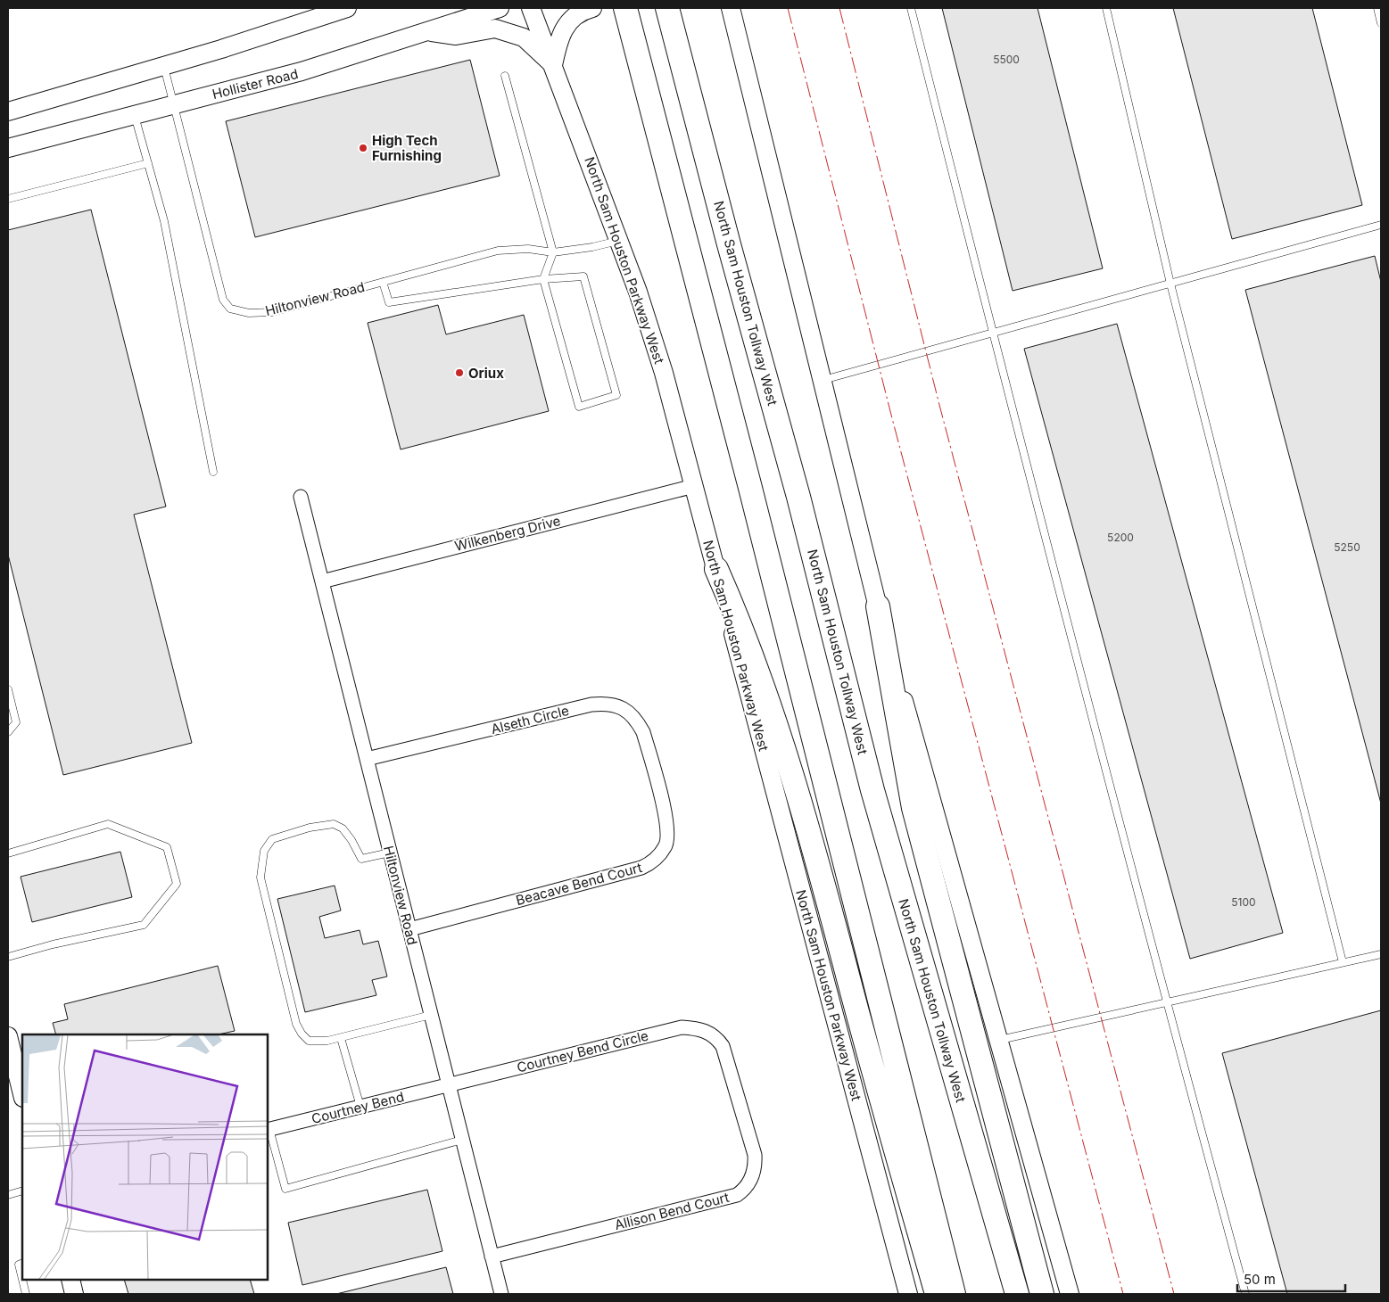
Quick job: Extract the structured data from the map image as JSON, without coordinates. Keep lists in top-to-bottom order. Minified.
{"streets":{"highway":["North Sam Houston Tollway West"],"main road":["Hollister Road","North Sam Houston Parkway West"],"street":["Hiltonview Road","Wilkenberg Drive","Alseth Circle","Beacave Bend Court","Courtney Bend Circle","Courtney Bend","Allison Bend Court"]},"crossings":[["Hollister Road","Hiltonview Road"],["North Sam Houston Parkway West","Hiltonview Road"],["North Sam Houston Parkway West","Wilkenberg Drive"],["Hiltonview Road","Wilkenberg Drive"],["Hiltonview Road","Alseth Circle"],["Hiltonview Road","Beacave Bend Court"],["Hiltonview Road","Courtney Bend Circle"],["Hiltonview Road","Courtney Bend"],["Hiltonview Road","Allison Bend Court"],["Alseth Circle","Beacave Bend Court"],["Courtney Bend Circle","Courtney Bend"],["Courtney Bend Circle","Allison Bend Court"]],"places":["High Tech Furnishing","Oriux"],"house_numbers":["5500","5200","5250","5100"],"scale_bar":"50 m"}
